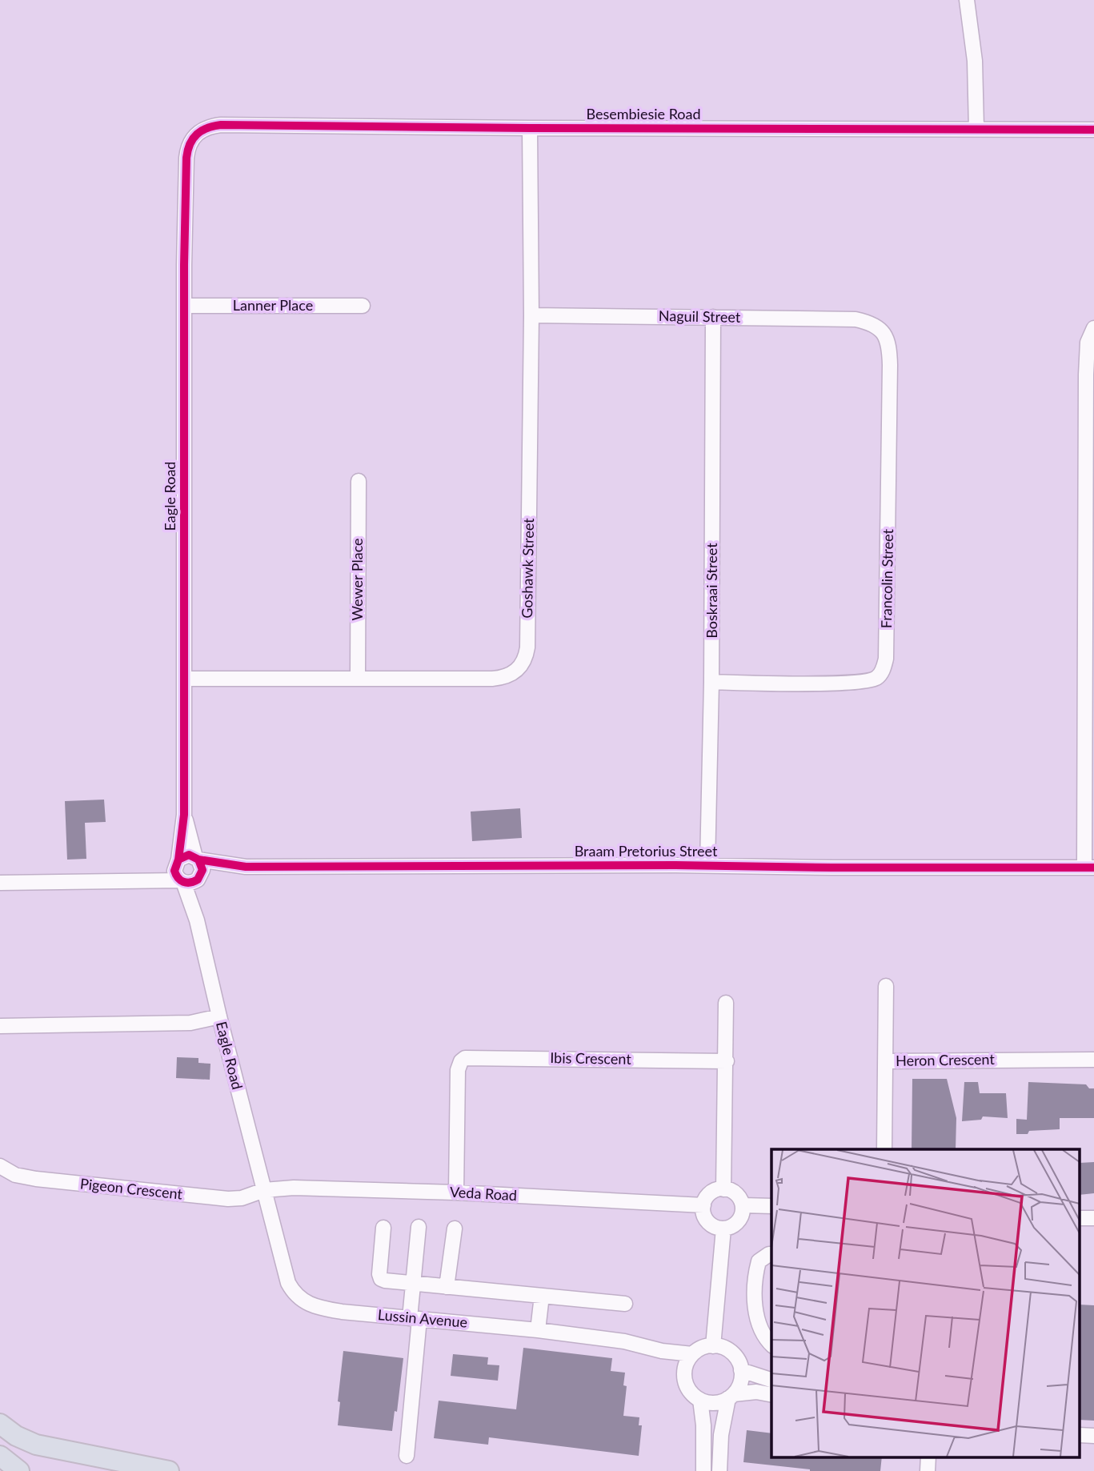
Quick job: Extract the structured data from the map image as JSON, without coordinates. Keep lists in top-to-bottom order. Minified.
{"streets":{"street":["Besembiesie Road","Lanner Place","Naguil Street","Eagle Road","Goshawk Street","Francolin Street","Wewer Place","Boskraai Street","Braam Pretorius Street","Ibis Crescent","Heron Crescent","Pigeon Crescent","Veda Road","Lussin Avenue"]},"crossings":[["Besembiesie Road","Eagle Road"],["Besembiesie Road","Goshawk Street"],["Lanner Place","Eagle Road"],["Naguil Street","Goshawk Street"],["Naguil Street","Francolin Street"],["Naguil Street","Boskraai Street"],["Eagle Road","Goshawk Street"],["Eagle Road","Braam Pretorius Street"],["Eagle Road","Pigeon Crescent"],["Eagle Road","Veda Road"],["Eagle Road","Lussin Avenue"],["Goshawk Street","Wewer Place"],["Francolin Street","Boskraai Street"],["Boskraai Street","Braam Pretorius Street"],["Ibis Crescent","Veda Road"],["Pigeon Crescent","Veda Road"],["Pigeon Crescent","Lussin Avenue"],["Veda Road","Lussin Avenue"]]}
